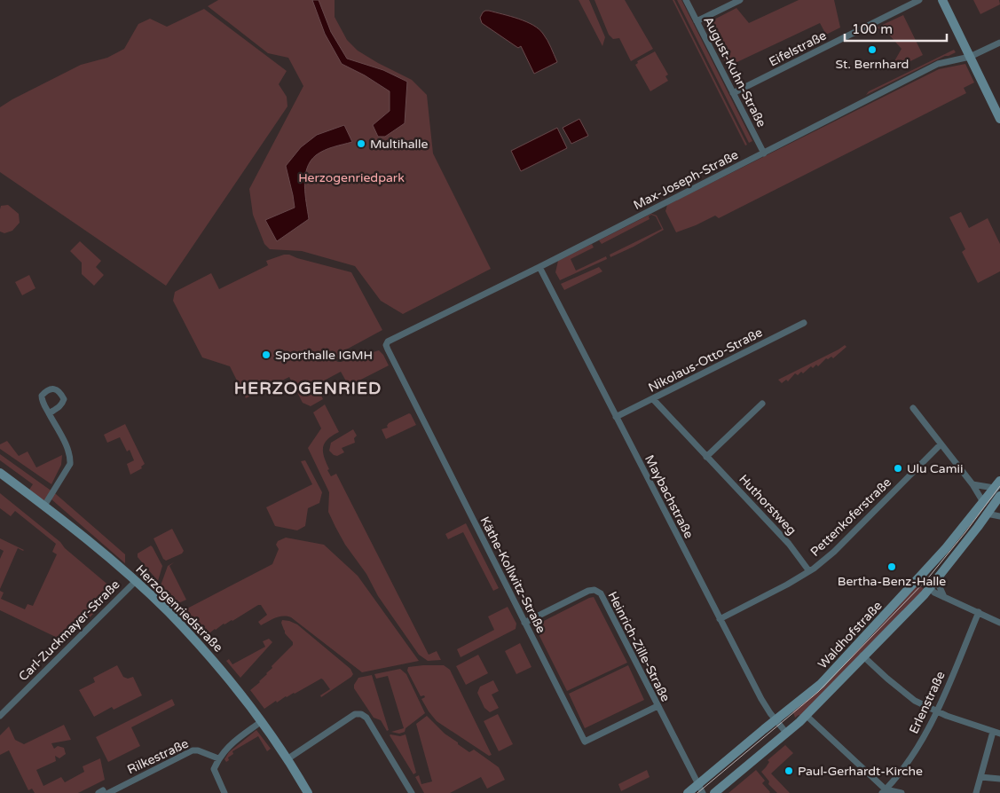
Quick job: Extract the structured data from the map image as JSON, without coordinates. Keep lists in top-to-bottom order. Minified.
{"streets":{"street":["Eifelstraße","August-Kuhn-Straße","Max-Joseph-Straße","Nikolaus-Otto-Straße","Maybachstraße","Huthorstweg","Pettenkoferstraße","Käthe-Kollwitz-Straße","Herzogenriedstraße","Carl-Zuckmayer-Straße","Waldhofstraße","Heinrich-Zille-Straße","Erlenstraße","Rilkestraße"]},"crossings":[["Eifelstraße","August-Kuhn-Straße"],["August-Kuhn-Straße","Max-Joseph-Straße"],["Max-Joseph-Straße","Maybachstraße"],["Max-Joseph-Straße","Käthe-Kollwitz-Straße"],["Nikolaus-Otto-Straße","Maybachstraße"],["Nikolaus-Otto-Straße","Huthorstweg"],["Maybachstraße","Pettenkoferstraße"],["Maybachstraße","Waldhofstraße"],["Huthorstweg","Pettenkoferstraße"],["Käthe-Kollwitz-Straße","Heinrich-Zille-Straße"],["Herzogenriedstraße","Carl-Zuckmayer-Straße"],["Waldhofstraße","Heinrich-Zille-Straße"]],"districts":["HERZOGENRIED"],"parks":["Herzogenriedpark"],"places":["St. Bernhard","Multihalle","Sporthalle IGMH","Ulu Camii","Bertha-Benz-Halle","Paul-Gerhardt-Kirche"],"scale_bar":"100 m"}
